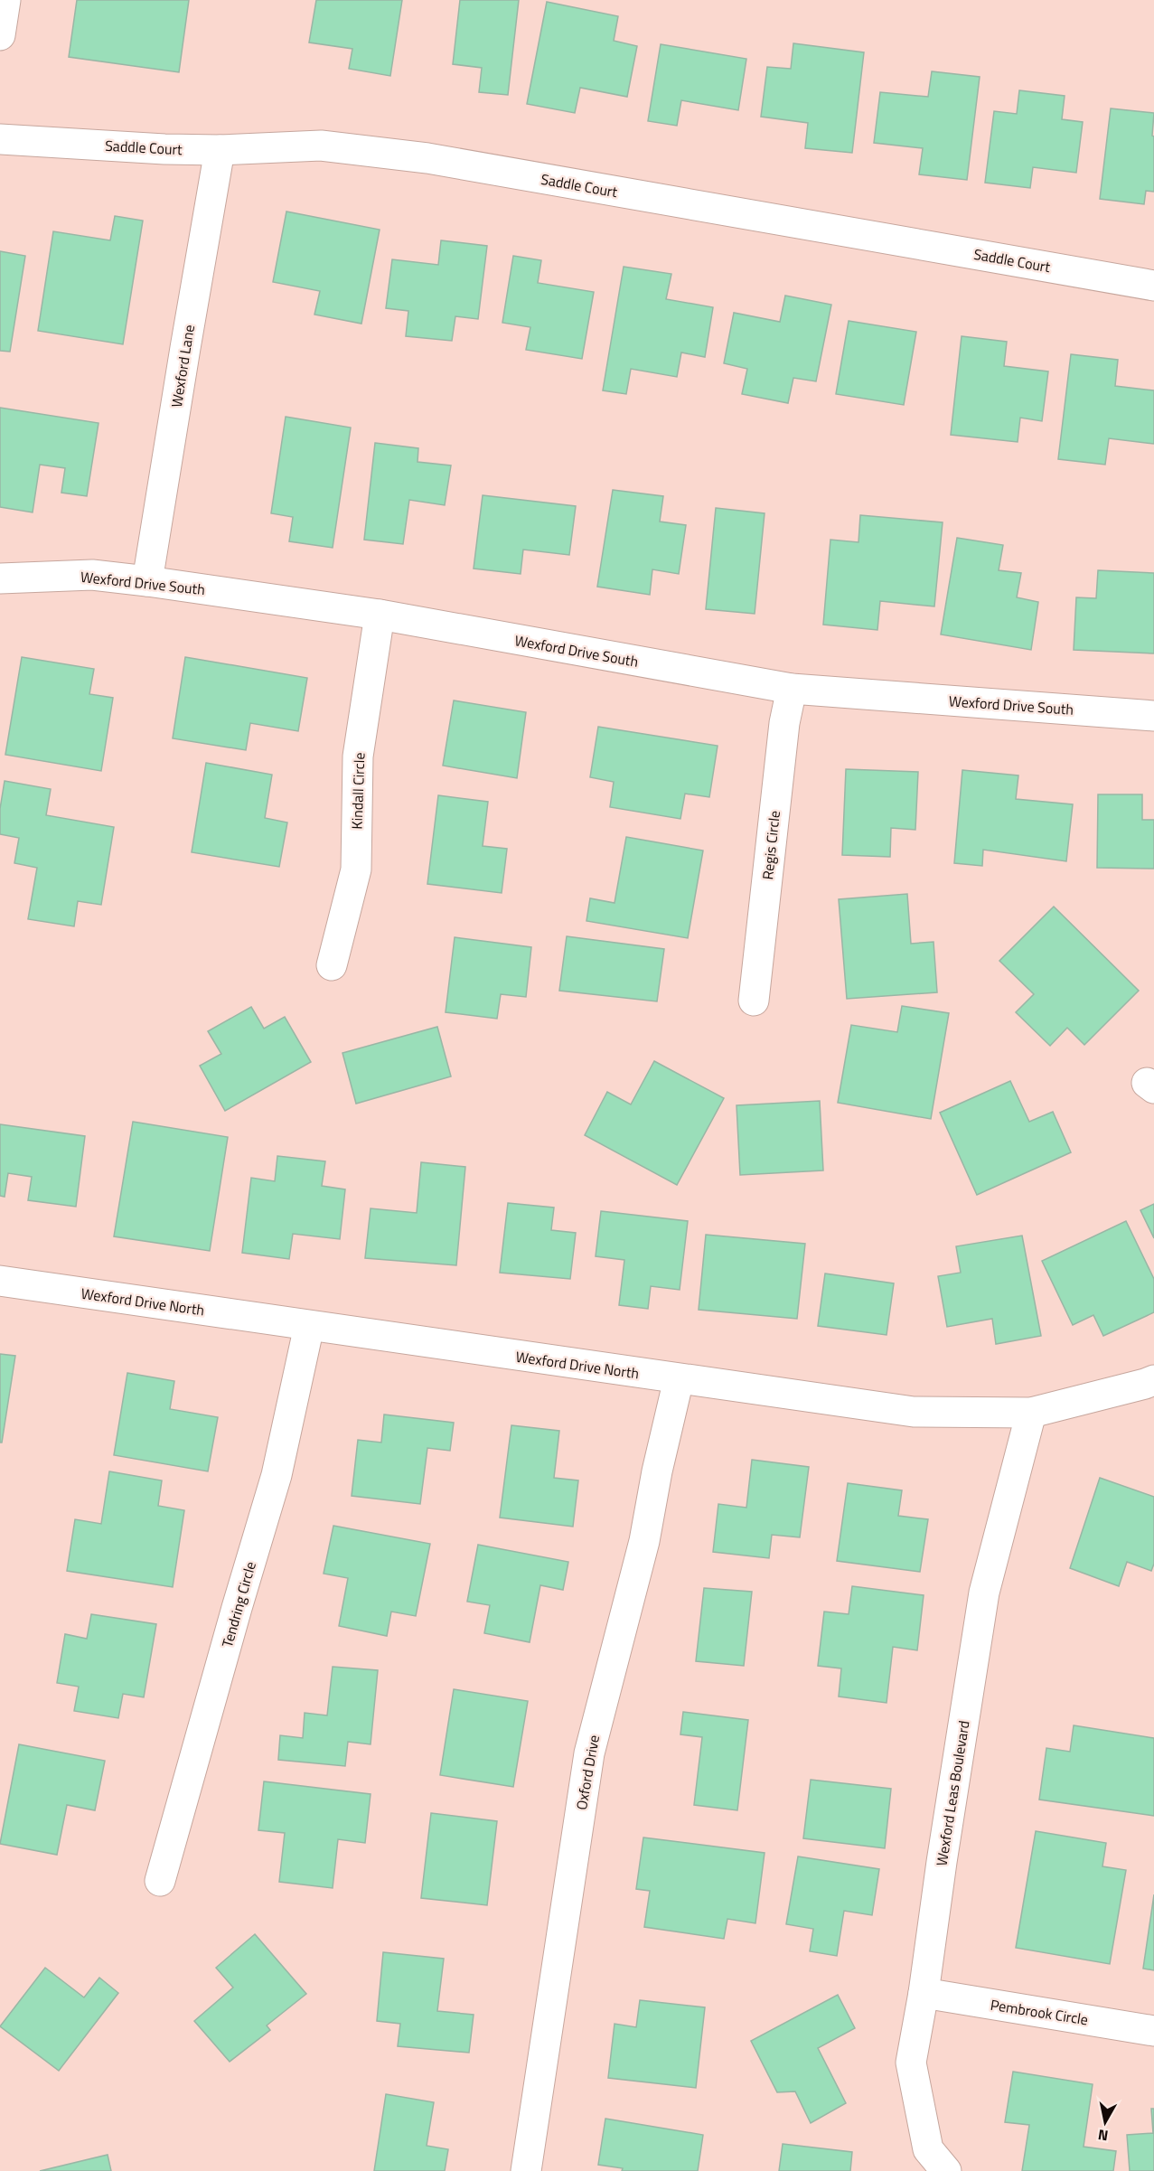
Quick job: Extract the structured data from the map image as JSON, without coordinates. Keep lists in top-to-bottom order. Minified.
{"streets":{"street":["Saddle Court","Wexford Lane","Wexford Drive South","Kindall Circle","Regis Circle","Wexford Drive North","Tendring Circle","Oxford Drive","Wexford Leas Boulevard","Pembrook Circle"]},"crossings":[["Saddle Court","Wexford Lane"],["Wexford Lane","Wexford Drive South"],["Wexford Drive South","Kindall Circle"],["Wexford Drive South","Regis Circle"],["Wexford Drive North","Tendring Circle"],["Wexford Drive North","Oxford Drive"],["Wexford Drive North","Wexford Leas Boulevard"],["Wexford Leas Boulevard","Pembrook Circle"]],"north":"bottom"}
